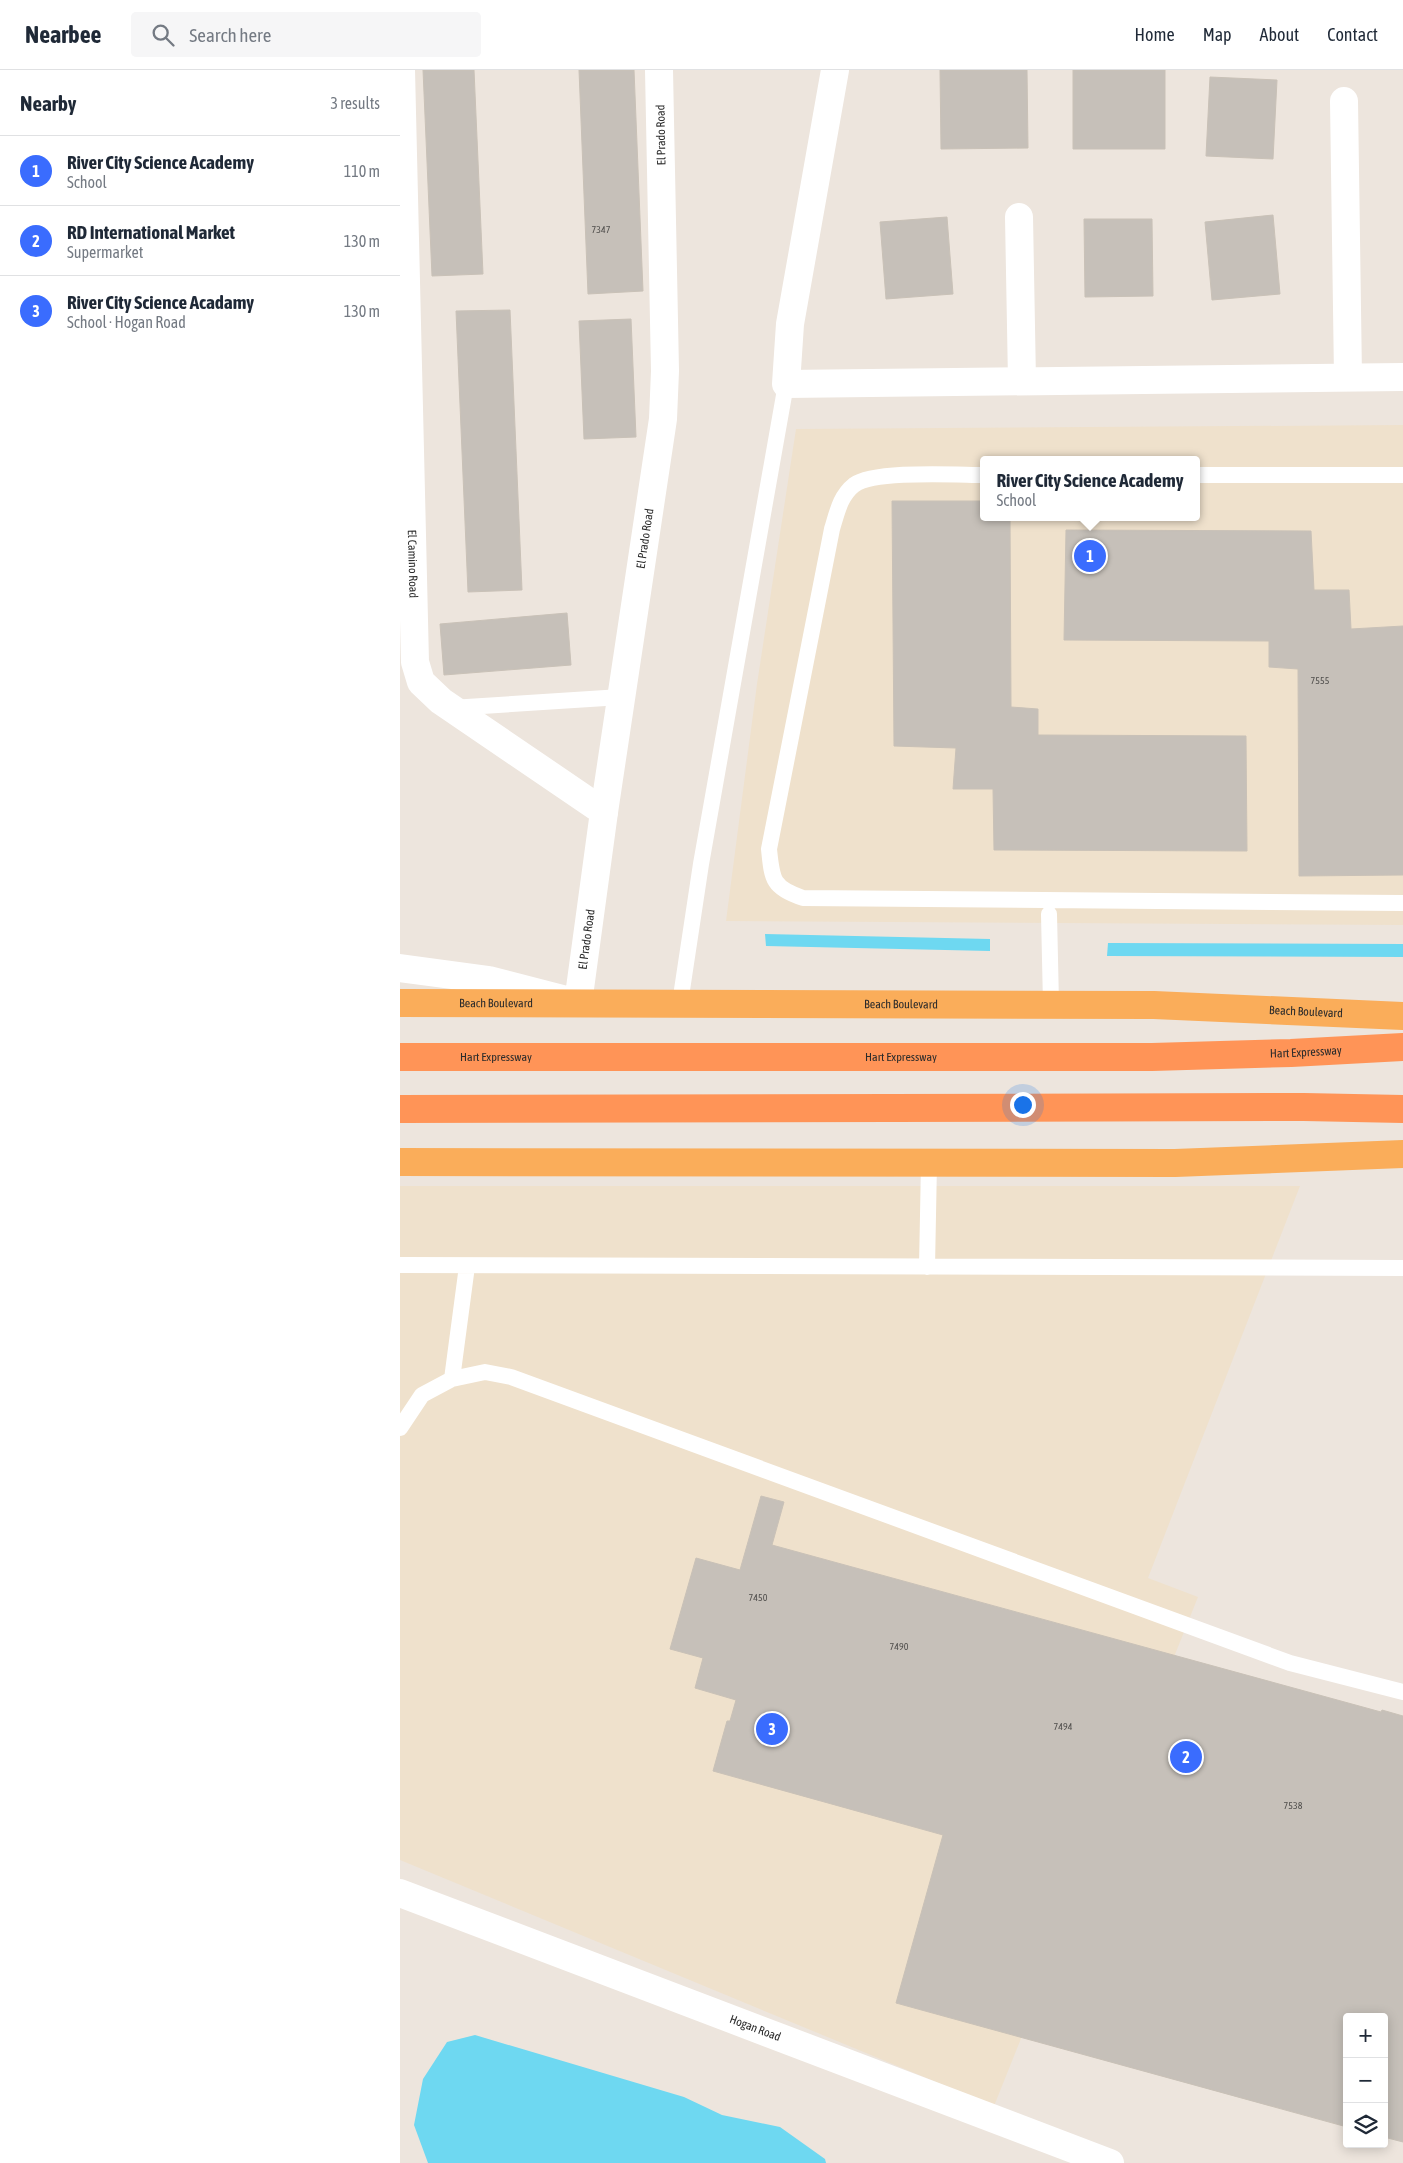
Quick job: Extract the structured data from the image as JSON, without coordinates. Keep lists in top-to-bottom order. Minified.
{"streets":{"highway":["Beach Boulevard","Hart Expressway"],"street":["El Prado Road","El Camino Road","Hogan Road"]},"crossings":[["El Prado Road","El Camino Road"],["El Prado Road","Beach Boulevard"]],"house_numbers":["7347","7555","7450","7490","7494","7538"],"page":{"header":"Nearbee","search":"Search here","nav":["Home","Map","About","Contact"],"heading":["Nearby","3 results"],"list":[{"mark":"1","name":"River City Science Academy","note":"School","value":"110 m"},{"mark":"2","name":"RD International Market","note":"Supermarket","value":"130 m"},{"mark":"3","name":"River City Science Acadamy","note":"School · Hogan Road","value":"130 m"}],"popup":["River City Science Academy","School"],"pins":["1","3","2"],"map_buttons":["+","−"]}}
